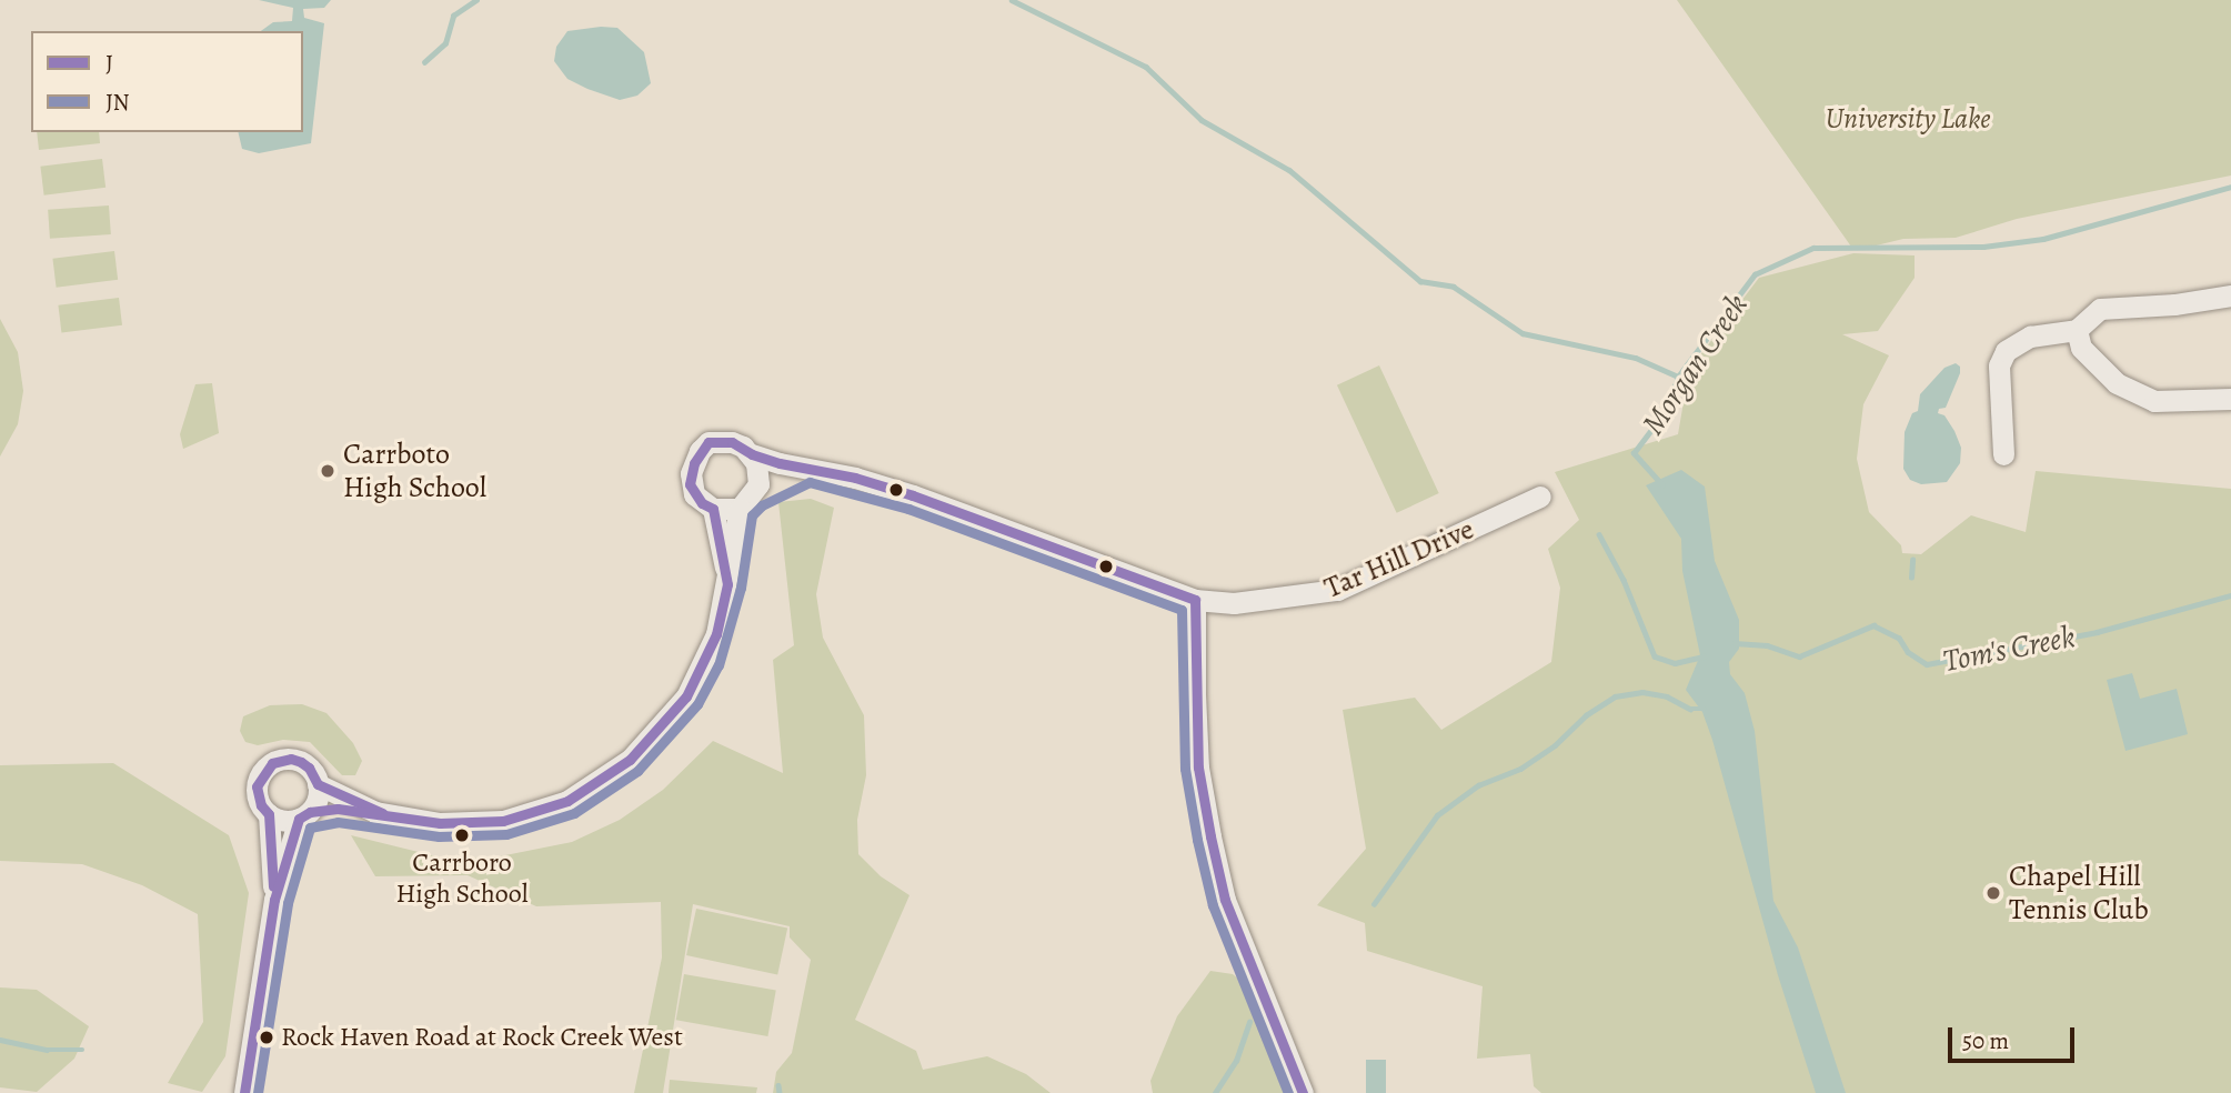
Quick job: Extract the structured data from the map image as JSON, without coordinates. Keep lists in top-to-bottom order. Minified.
{"streets":{"street":["Tar Hill Drive"]},"water":["Morgan Creek","Tom's Creek"],"parks":["University Lake"],"places":["Carrboto High School","Carrboro High School","Chapel Hill Tennis Club","Rock Haven Road at Rock Creek West"],"lines":["transit line J","transit line JN"],"legend":["J","JN"],"scale_bar":"50 m"}
